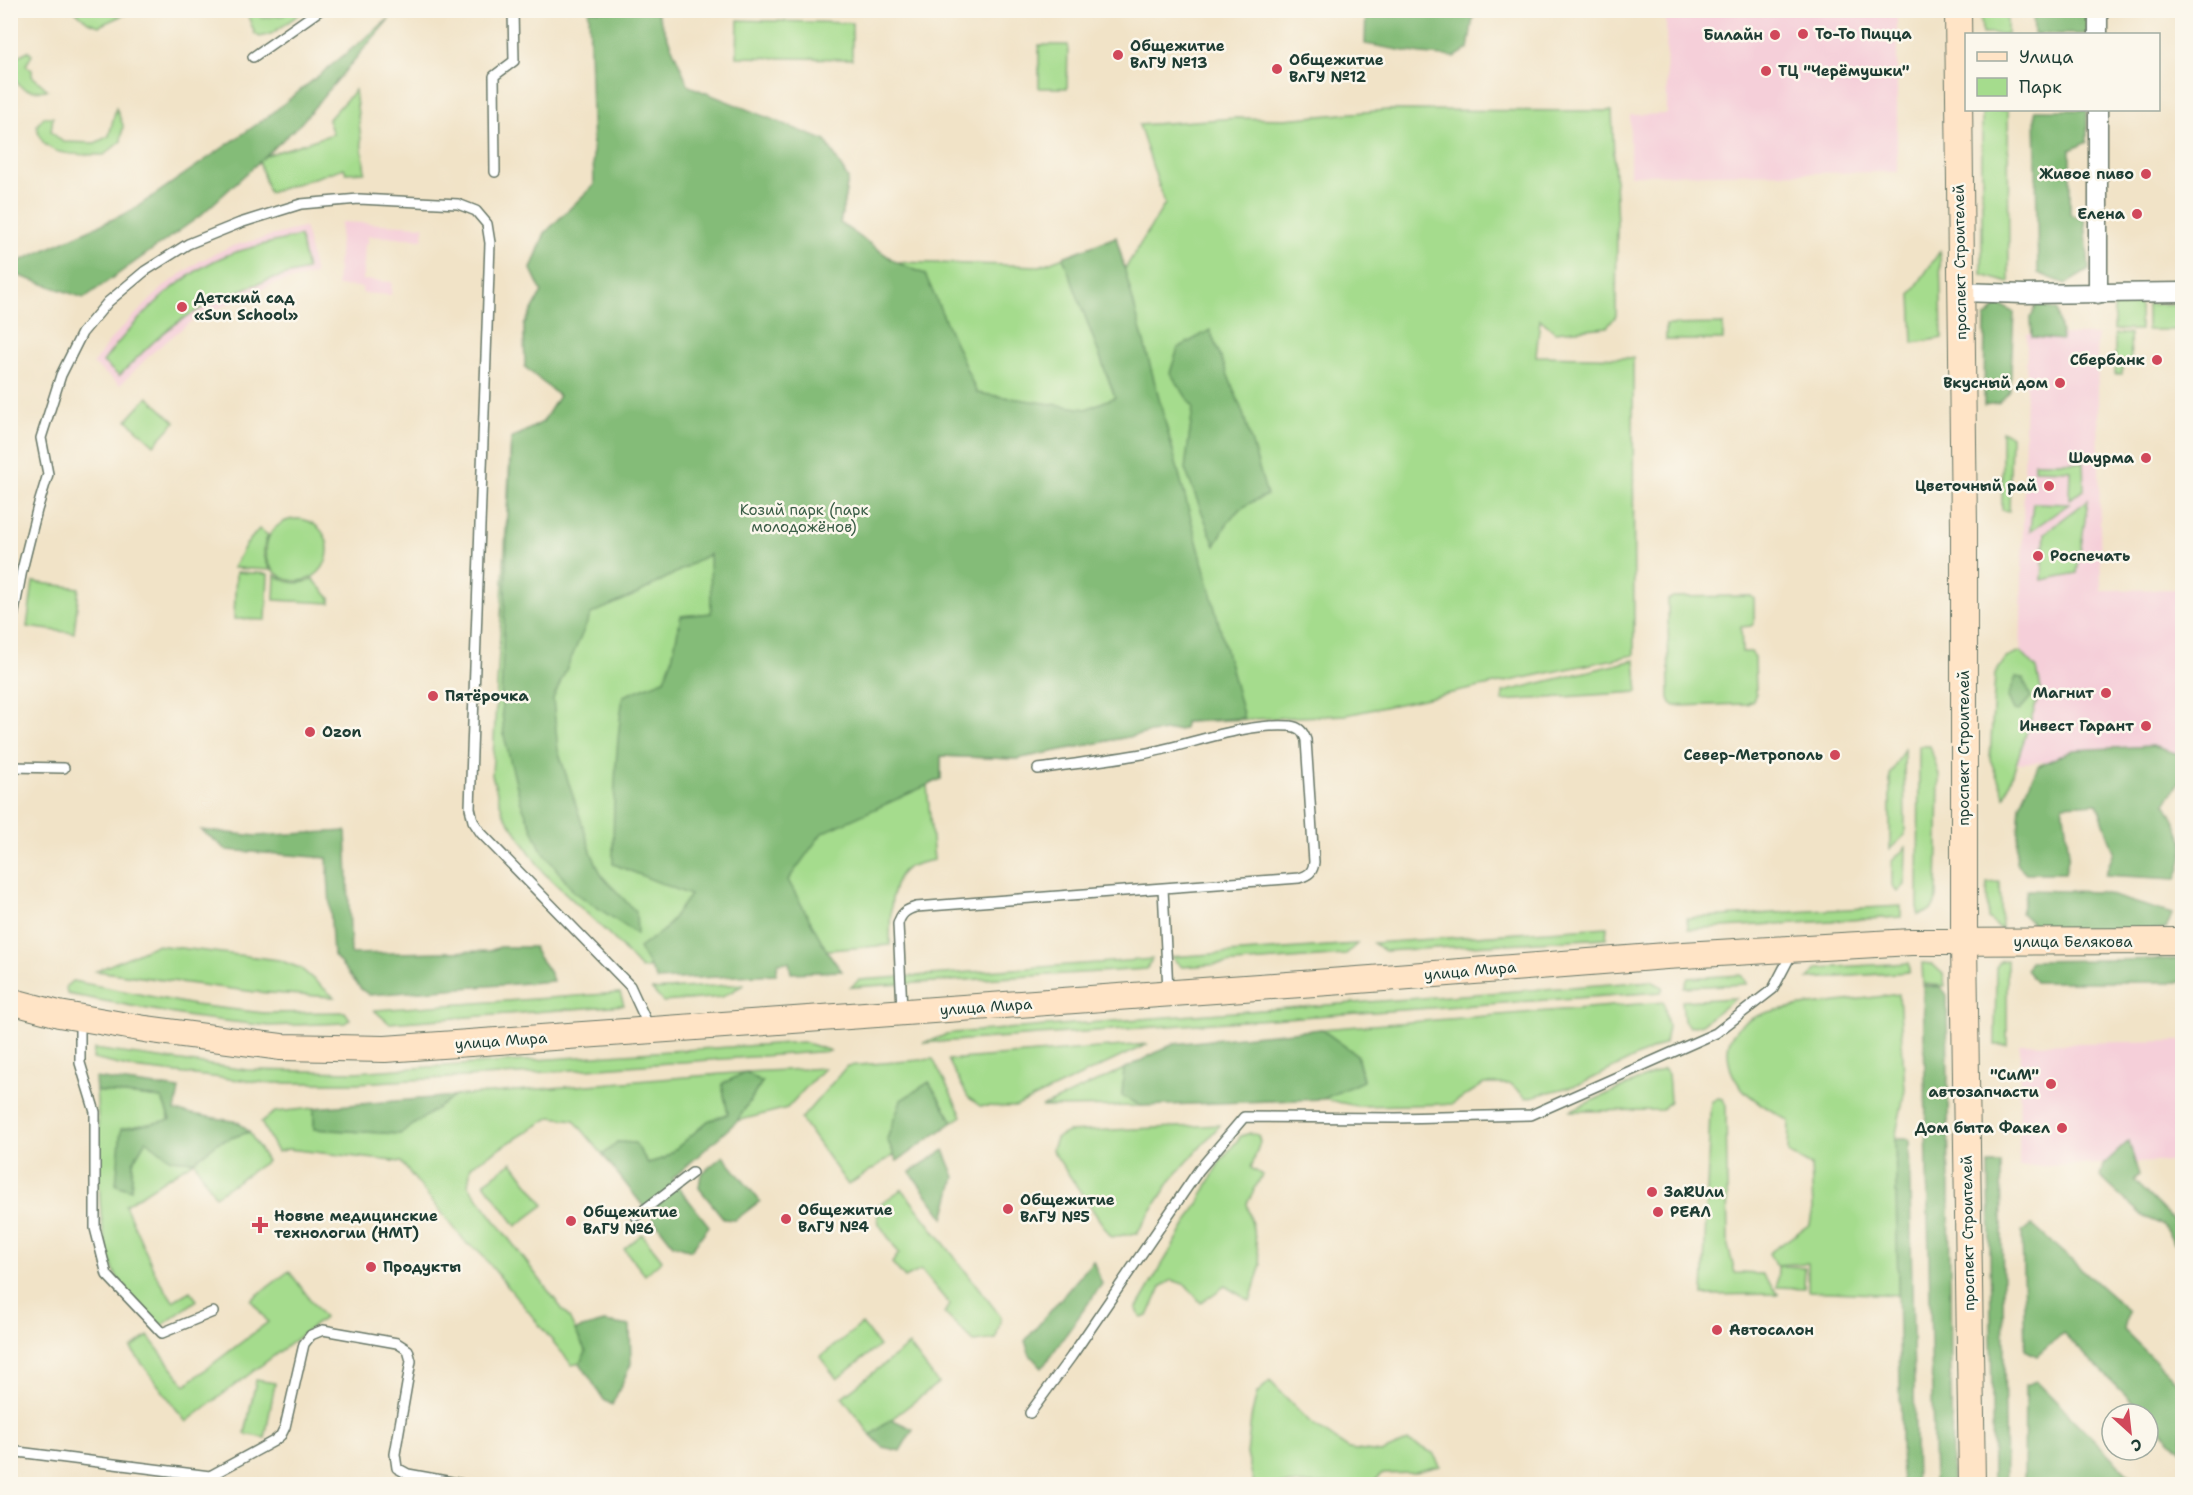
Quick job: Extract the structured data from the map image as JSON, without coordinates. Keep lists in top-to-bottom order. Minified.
{"streets":{"main road":["проспект Строителей","улица Белякова","улица Мира"]},"crossings":[["проспект Строителей","улица Белякова"],["проспект Строителей","улица Мира"],["улица Белякова","улица Мира"]],"parks":["Козий парк (парк молодожёнов)"],"places":{"other":["То-То Пицца","Билайн","Общежитие ВлГУ №13","Общежитие ВлГУ №12","ТЦ \"Черёмушки\"","Живое пиво","Елена","Детский сад «Sun School»","Сбербанк","Вкусный дом","Шаурма","Цветочный рай","Роспечать","Магнит","Пятёрочка","Инвест Гарант","Ozon","Север-Метрополь","\"СиМ\" автозапчасти","Дом быта Факел","ЗаRUли","Общежитие ВлГУ №5","РЕАЛ","Общежитие ВлГУ №4","Общежитие ВлГУ №6","Продукты","Автосалон"],"health":["Новые медицинские технологии (НМТ)"]},"legend":["Улица","Парк"],"north":"bottom right"}
